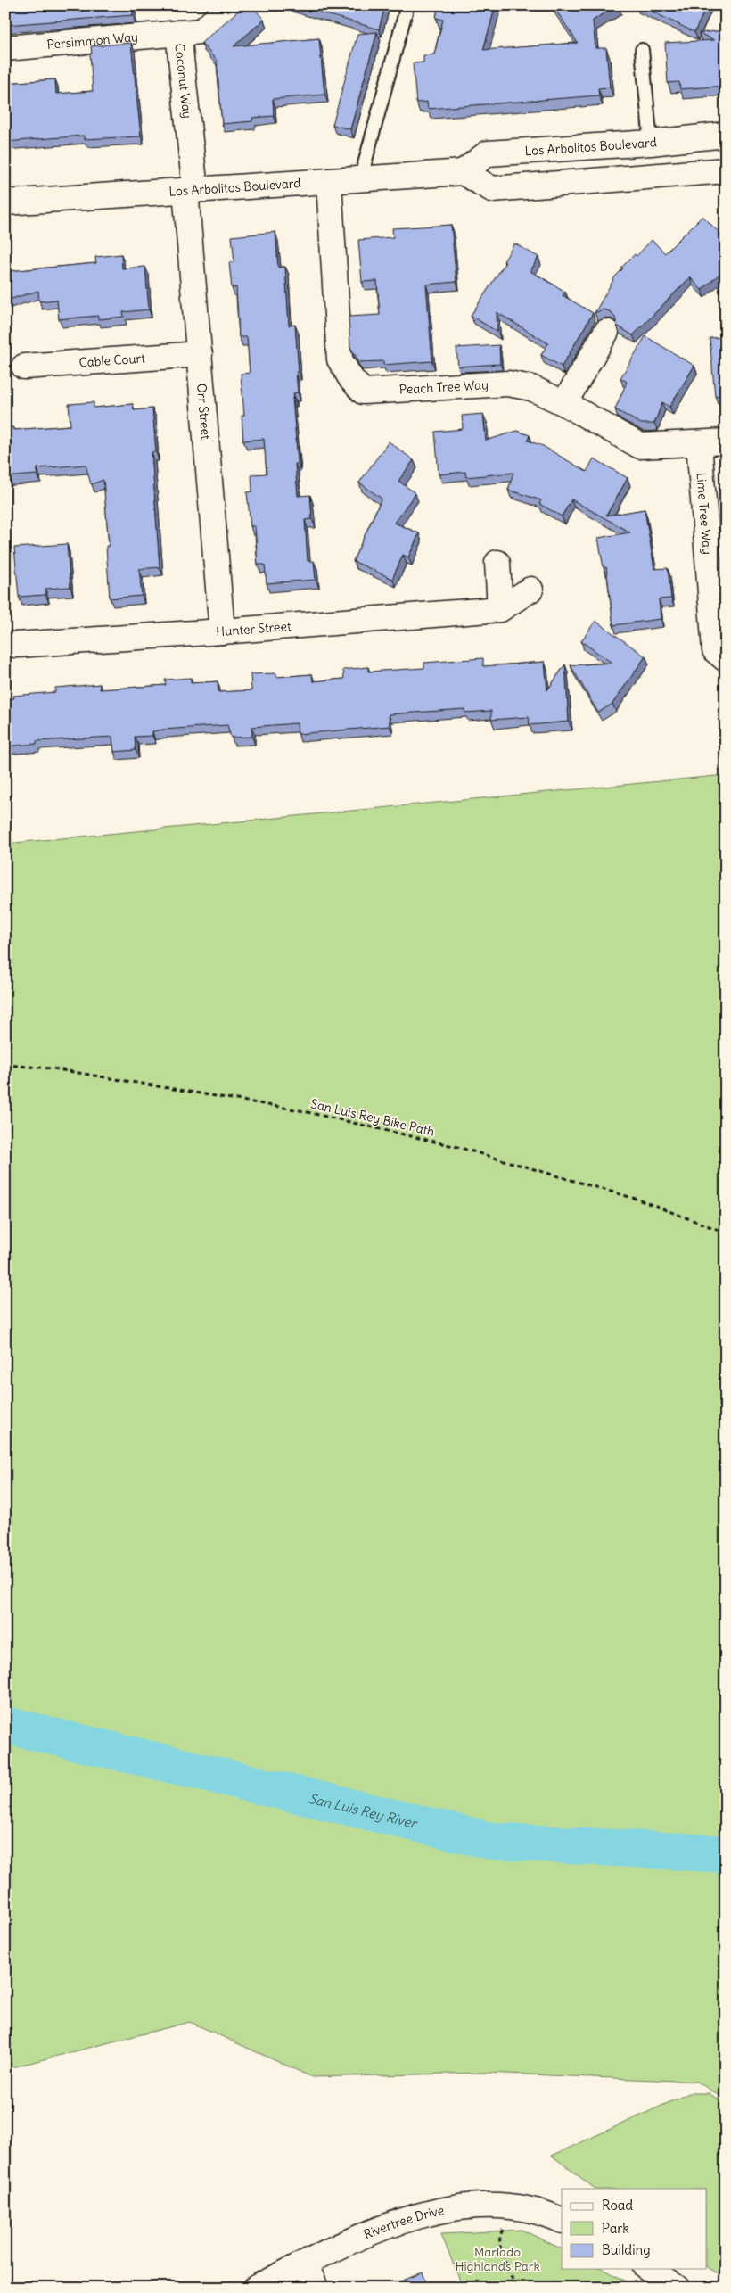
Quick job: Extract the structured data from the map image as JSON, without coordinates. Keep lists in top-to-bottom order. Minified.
{"streets":{"street":["Persimmon Way","Coconut Way","Los Arbolitos Boulevard","Cable Court","Peach Tree Way","Orr Street","Lime Tree Way","Hunter Street","Rivertree Drive"],"path":["San Luis Rey Bike Path"]},"crossings":[["Persimmon Way","Coconut Way"],["Coconut Way","Los Arbolitos Boulevard"],["Coconut Way","Orr Street"],["Los Arbolitos Boulevard","Peach Tree Way"],["Los Arbolitos Boulevard","Orr Street"],["Cable Court","Orr Street"],["Peach Tree Way","Lime Tree Way"],["Orr Street","Hunter Street"]],"water":["San Luis Rey River"],"parks":["Marlado Highlands Park"],"legend":["Road","Park","Building"]}
